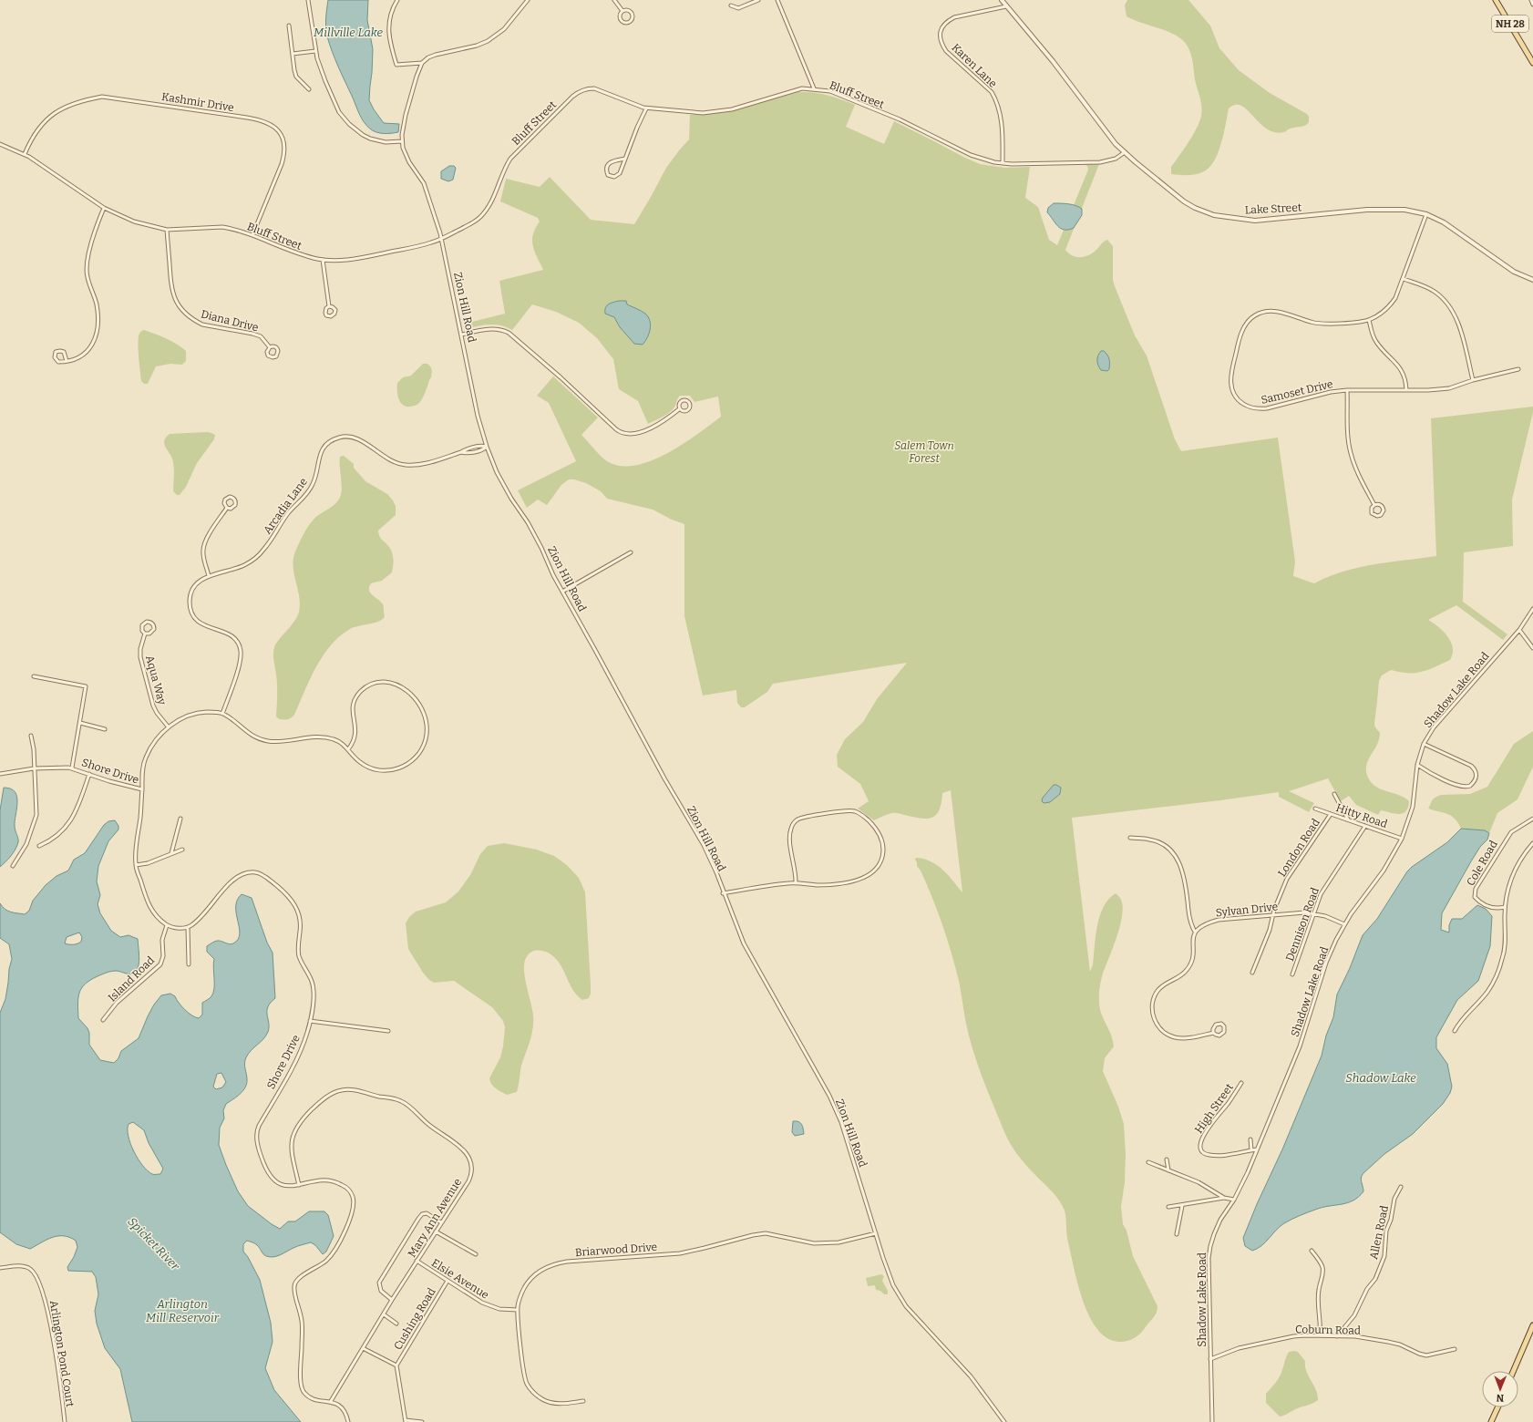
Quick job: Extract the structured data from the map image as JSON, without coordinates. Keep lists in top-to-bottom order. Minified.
{"streets":{"main road":["NH 28"],"street":["Karen Lane","Bluff Street","Kashmir Drive","Lake Street","Zion Hill Road","Diana Drive","Samoset Drive","Arcadia Lane","Aqua Way","Shadow Lake Road","Shore Drive","Hitty Road","London Road","Cole Road","Sylvan Drive","Dennison Road","Island Road","High Street","Mary Ann Avenue","Allen Road","Briarwood Drive","Elsie Avenue","Cushing Road","Coburn Road","Arlington Pond Court"]},"crossings":[["Karen Lane","Bluff Street"],["Karen Lane","Lake Street"],["Bluff Street","Kashmir Drive"],["Bluff Street","Lake Street"],["Bluff Street","Zion Hill Road"],["Bluff Street","Diana Drive"],["Lake Street","Samoset Drive"],["Zion Hill Road","Arcadia Lane"],["Zion Hill Road","Briarwood Drive"],["Shadow Lake Road","Hitty Road"],["Shadow Lake Road","Sylvan Drive"],["Shadow Lake Road","High Street"],["Shadow Lake Road","Coburn Road"],["Shore Drive","Island Road"],["Shore Drive","Mary Ann Avenue"],["Hitty Road","London Road"],["Hitty Road","Dennison Road"],["London Road","Sylvan Drive"],["Sylvan Drive","Dennison Road"],["Mary Ann Avenue","Elsie Avenue"],["Allen Road","Coburn Road"],["Briarwood Drive","Elsie Avenue"],["Elsie Avenue","Cushing Road"]],"water":["Millville Lake","Shadow Lake","Spicket River","Arlington Mill Reservoir"],"parks":["Salem Town Forest"],"north":"bottom"}
